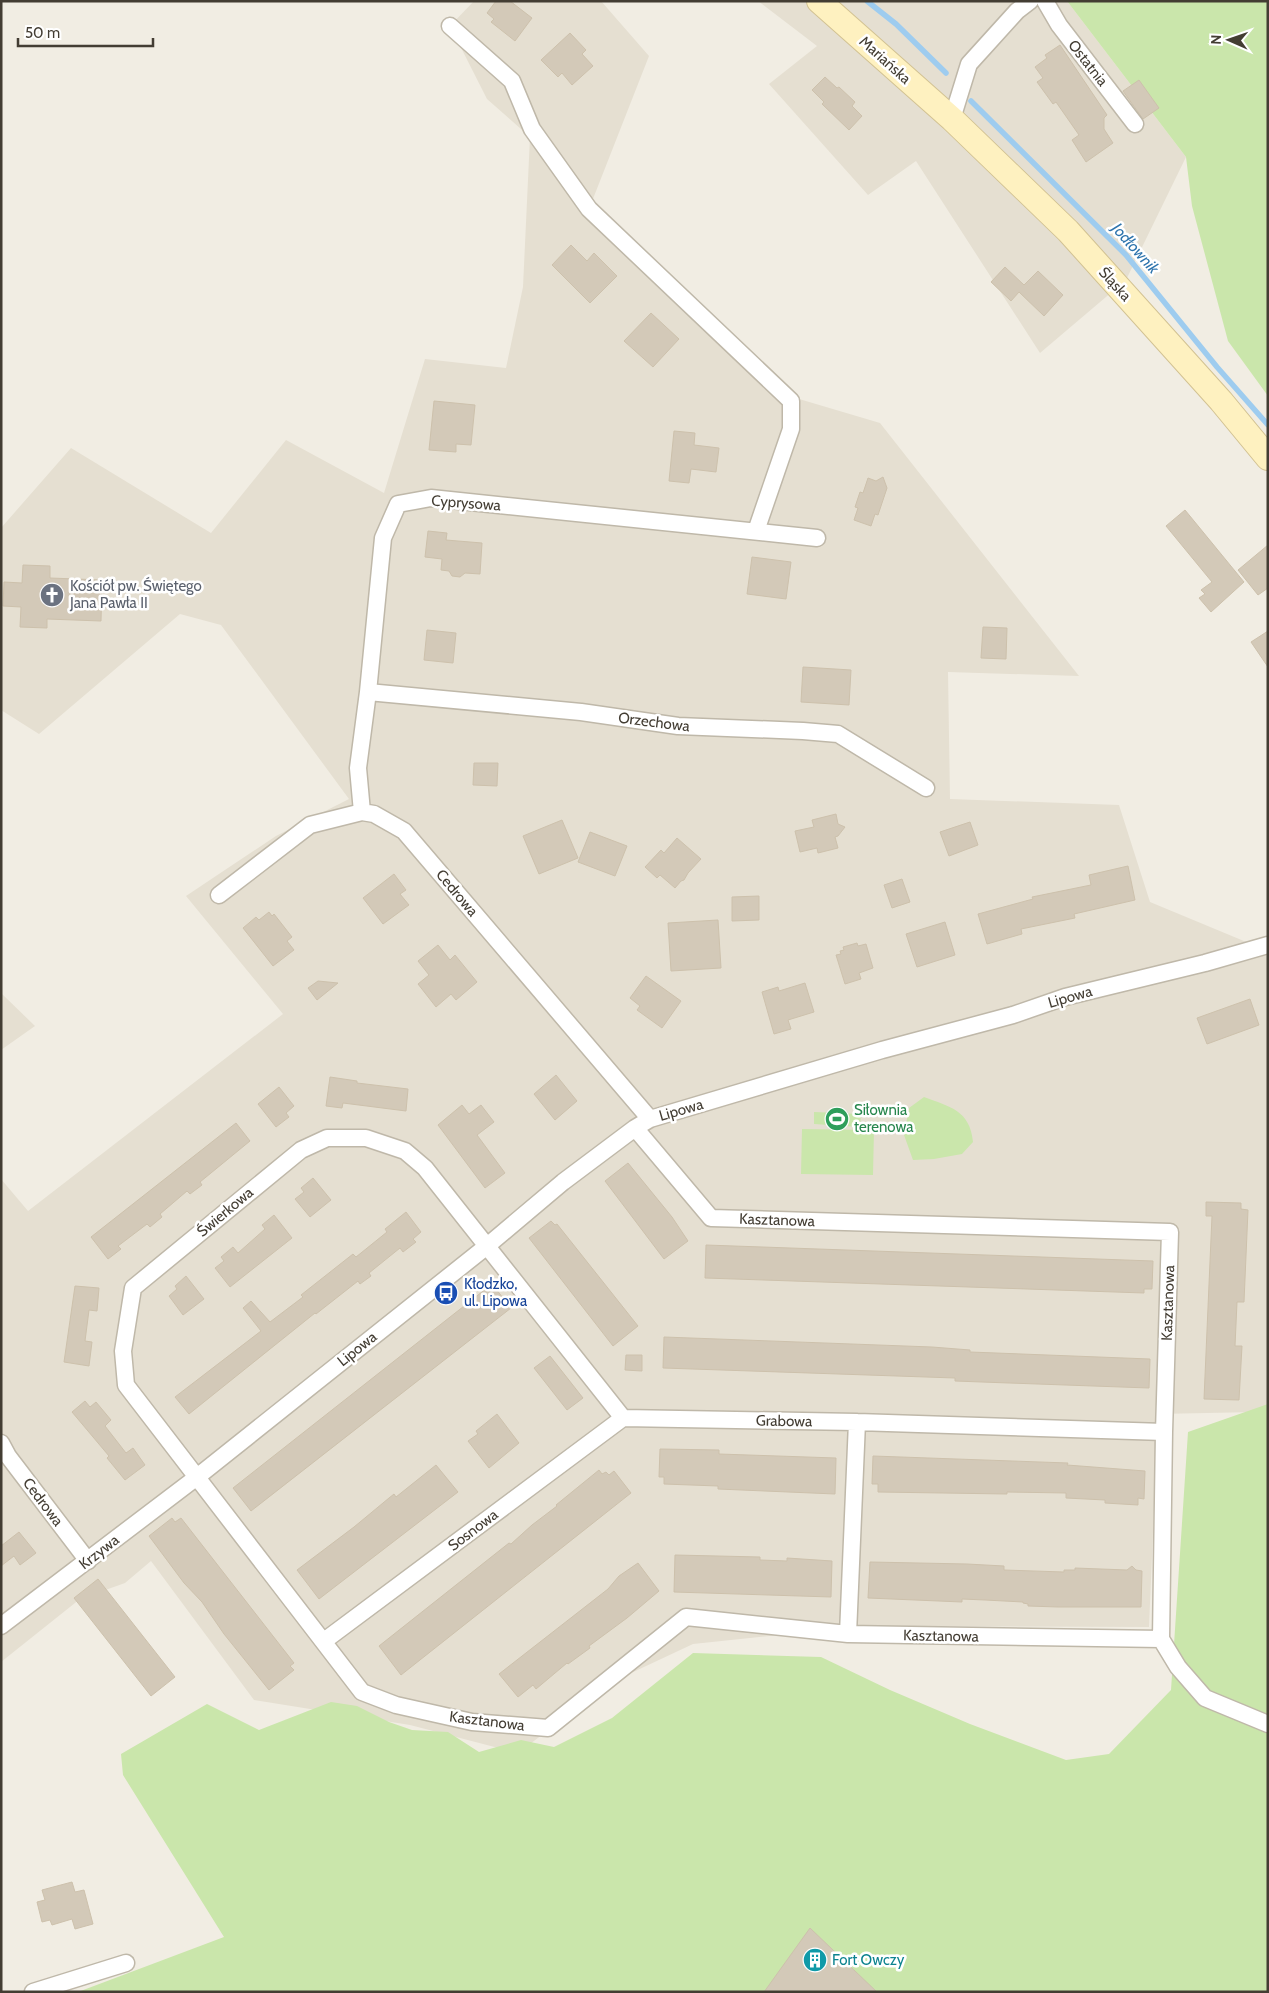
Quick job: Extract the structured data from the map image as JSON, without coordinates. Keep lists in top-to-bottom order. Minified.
{"streets":{"street":["Mariańska","Ostatnia","Śląska","Cyprysowa","Orzechowa","Cedrowa","Lipowa","Świerkowa","Kasztanowa","Grabowa","Sosnowa","Krzywa"]},"crossings":[["Mariańska","Śląska"],["Cyprysowa","Orzechowa"],["Cyprysowa","Cedrowa"],["Cedrowa","Lipowa"],["Cedrowa","Krzywa"],["Lipowa","Świerkowa"],["Lipowa","Kasztanowa"],["Lipowa","Krzywa"],["Świerkowa","Kasztanowa"],["Świerkowa","Krzywa"],["Kasztanowa","Grabowa"],["Kasztanowa","Sosnowa"],["Kasztanowa","Krzywa"],["Grabowa","Sosnowa"]],"water":["Jodłownik"],"places":{"church":["Kościół pw. Świętego Jana Pawła II"],"sports":["Siłownia terenowa"],"bus stop":["Kłodzko, ul. Lipowa"],"building":["Fort Owczy"]},"scale_bar":"50 m","north":"left"}
